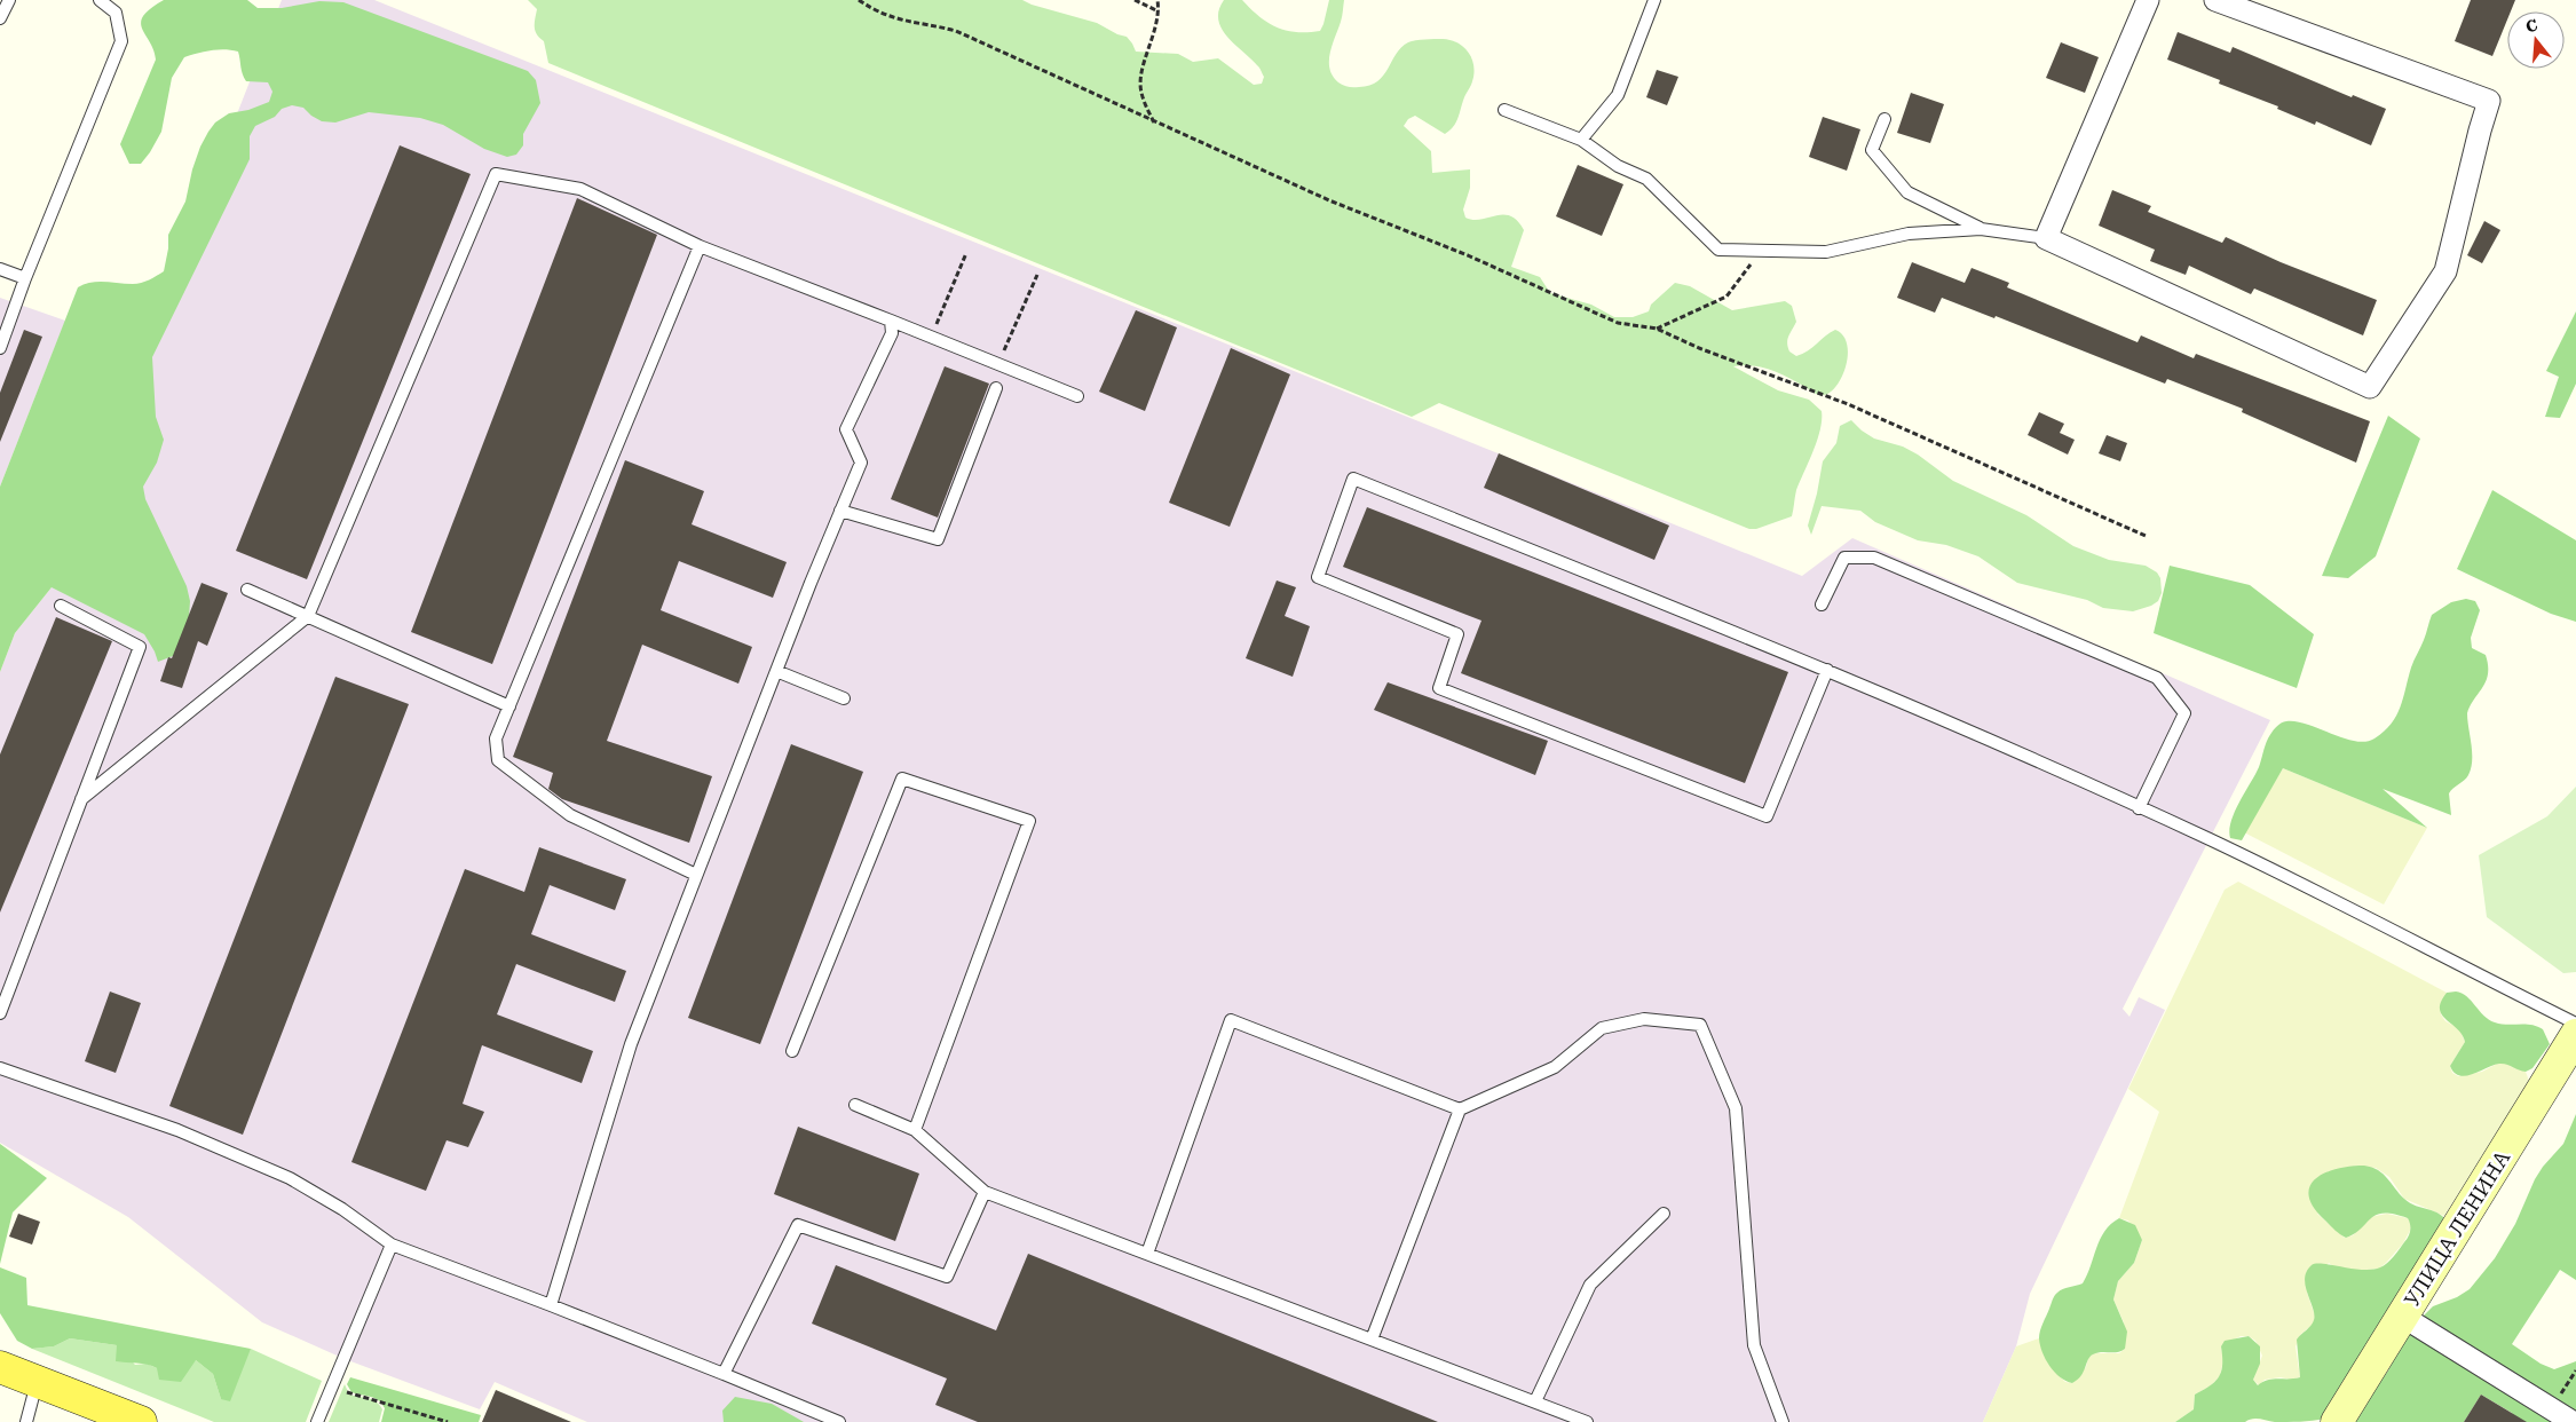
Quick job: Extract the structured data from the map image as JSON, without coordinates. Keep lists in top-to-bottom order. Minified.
{"streets":{"street":["УЛИЦА ЛЕНИНА"]},"north":"top"}
